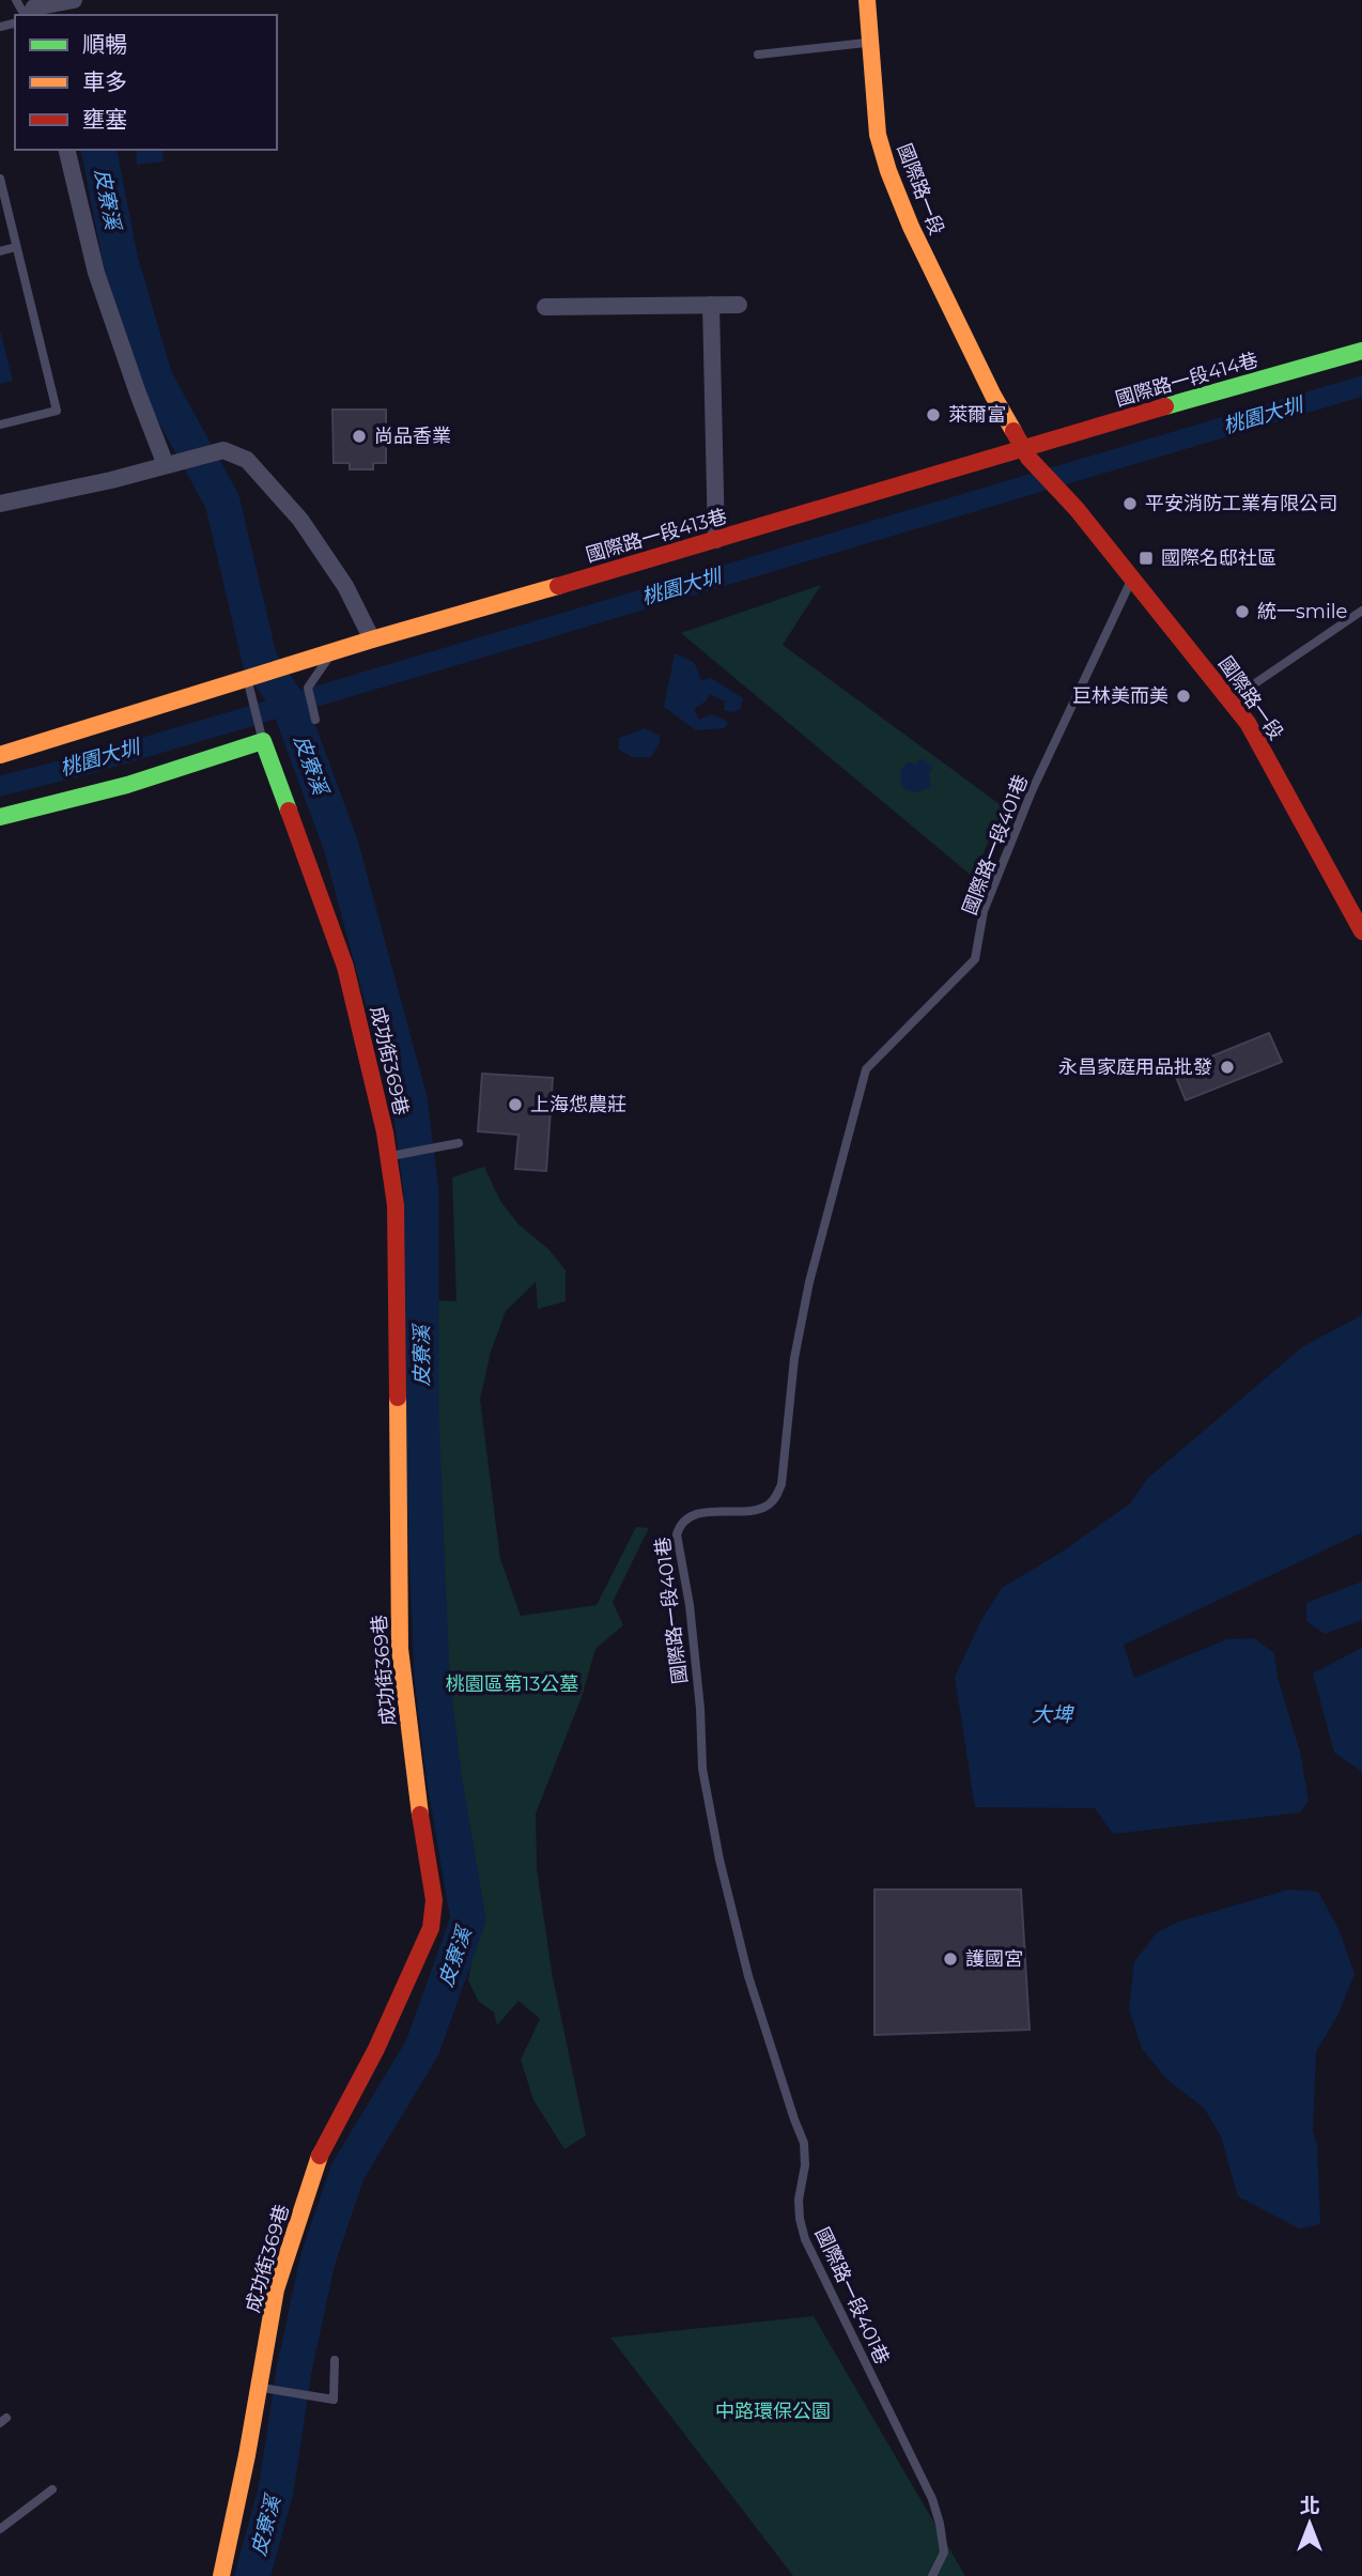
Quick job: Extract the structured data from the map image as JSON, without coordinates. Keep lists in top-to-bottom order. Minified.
{"streets":{"street":["國際路一段","國際路一段414巷","國際路一段413巷","成功街369巷"],"lane":["國際路一段401巷"]},"crossings":[["國際路一段","國際路一段414巷"],["國際路一段","國際路一段413巷"],["國際路一段","國際路一段401巷"],["國際路一段414巷","國際路一段413巷"]],"water":["皮寮溪","桃園大圳","大埤"],"parks":["桃園區第13公墓","中路環保公園"],"places":{"other":["萊爾富","尚品香業","平安消防工業有限公司","統一smile","巨林美而美","永昌家庭用品批發","上海怹農莊","護國宮"],"transit":["國際名邸社區"]},"legend":["順暢","車多","壅塞"],"north":"top"}
